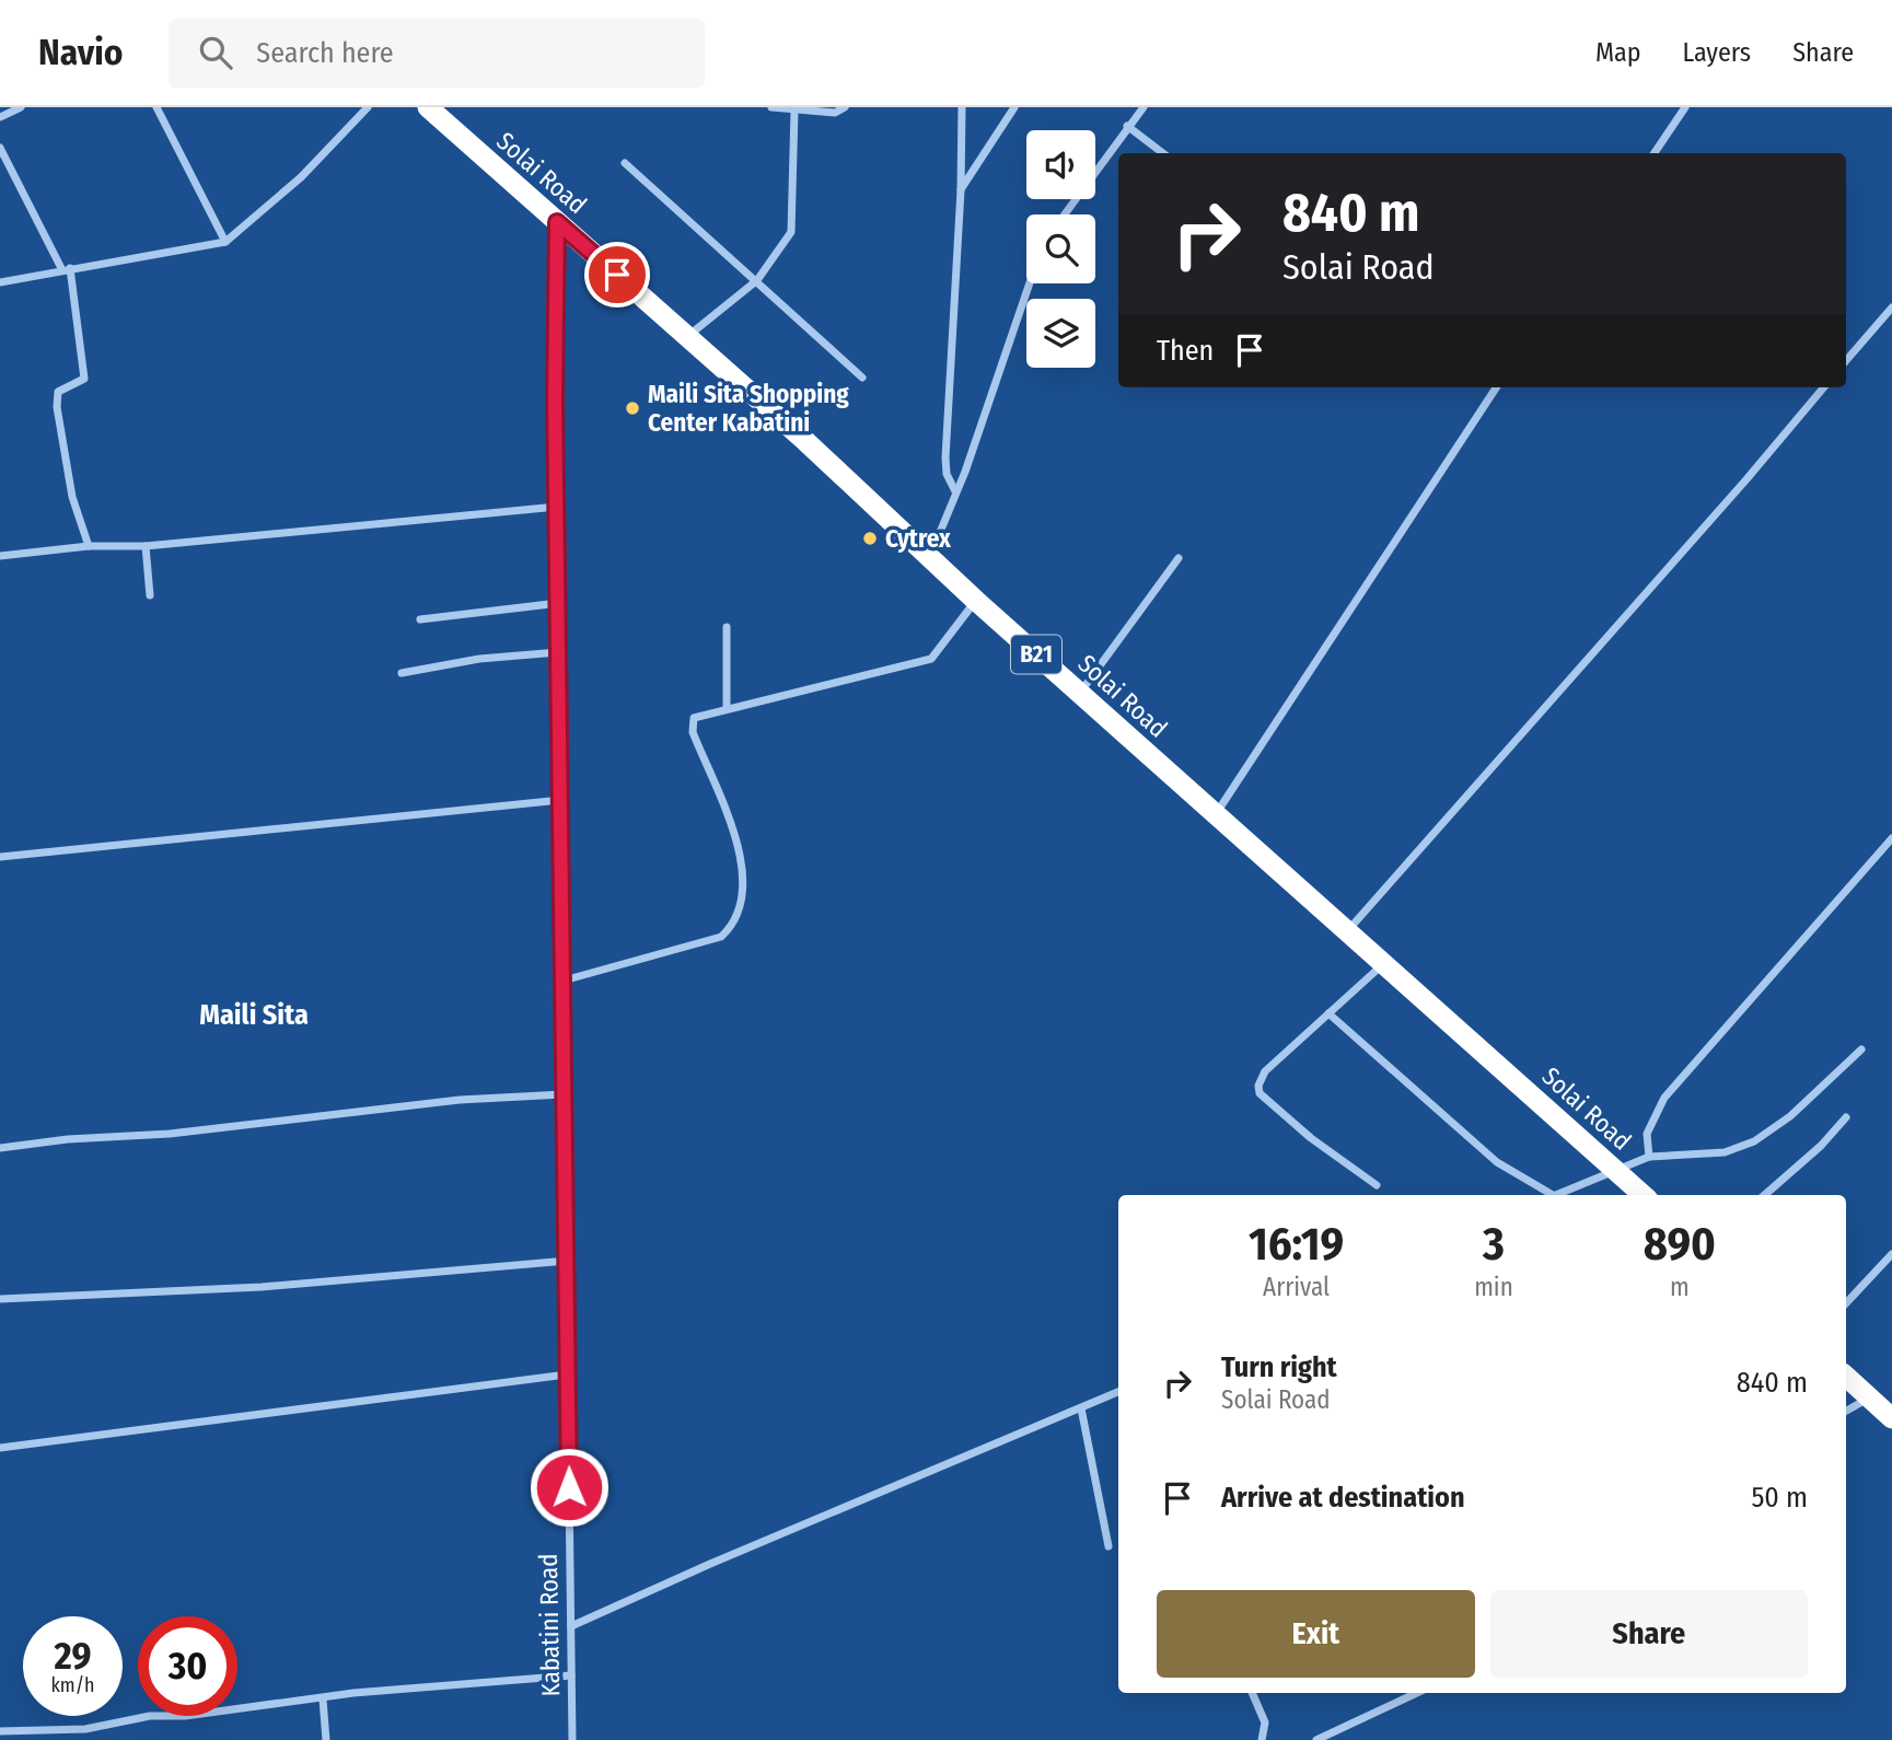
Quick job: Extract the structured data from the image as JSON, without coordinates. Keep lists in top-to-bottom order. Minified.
{"streets":{"highway":["Solai Road","B21"],"street":["Kabatini Road"]},"crossings":[["Solai Road","Kabatini Road"]],"districts":["Maili Sita"],"places":["Maili Sita Shopping Center Kabatini","Cytrex"],"page":{"header":"Navio","search":"Search here","nav":["Map","Layers","Share"],"turn":["840 m","Solai Road"],"then":"Then","eta":["16:19","Arrival","3","min","890","m"],"list":[{"name":"Turn right","note":"Solai Road","value":"840 m"},{"name":"Arrive at destination","value":"50 m"}],"buttons":["Exit","Share"],"speed":"29 km/h","limit":"30"}}
